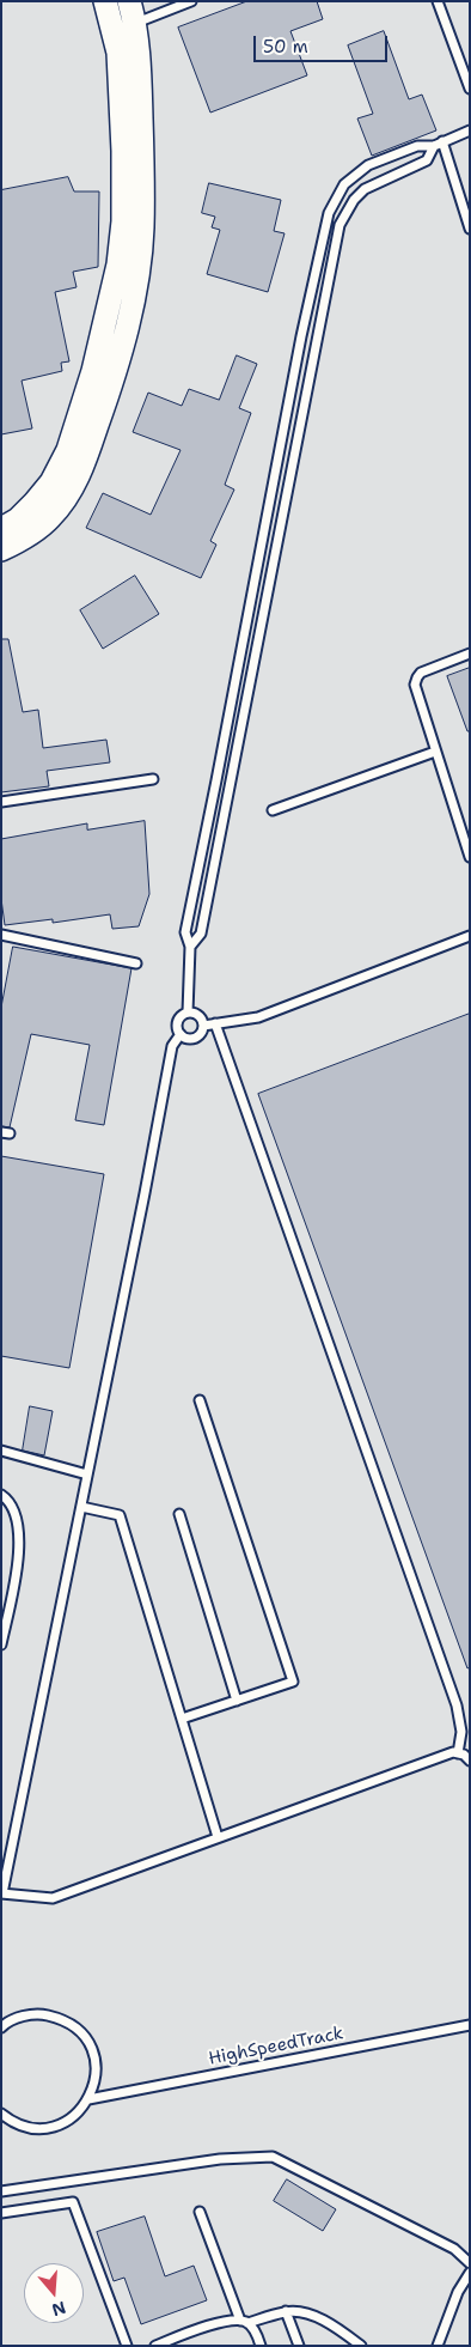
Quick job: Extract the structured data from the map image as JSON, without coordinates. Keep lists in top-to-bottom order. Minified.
{"streets":{"lane":["HighSpeedTrack"]},"scale_bar":"50 m","north":"bottom"}
